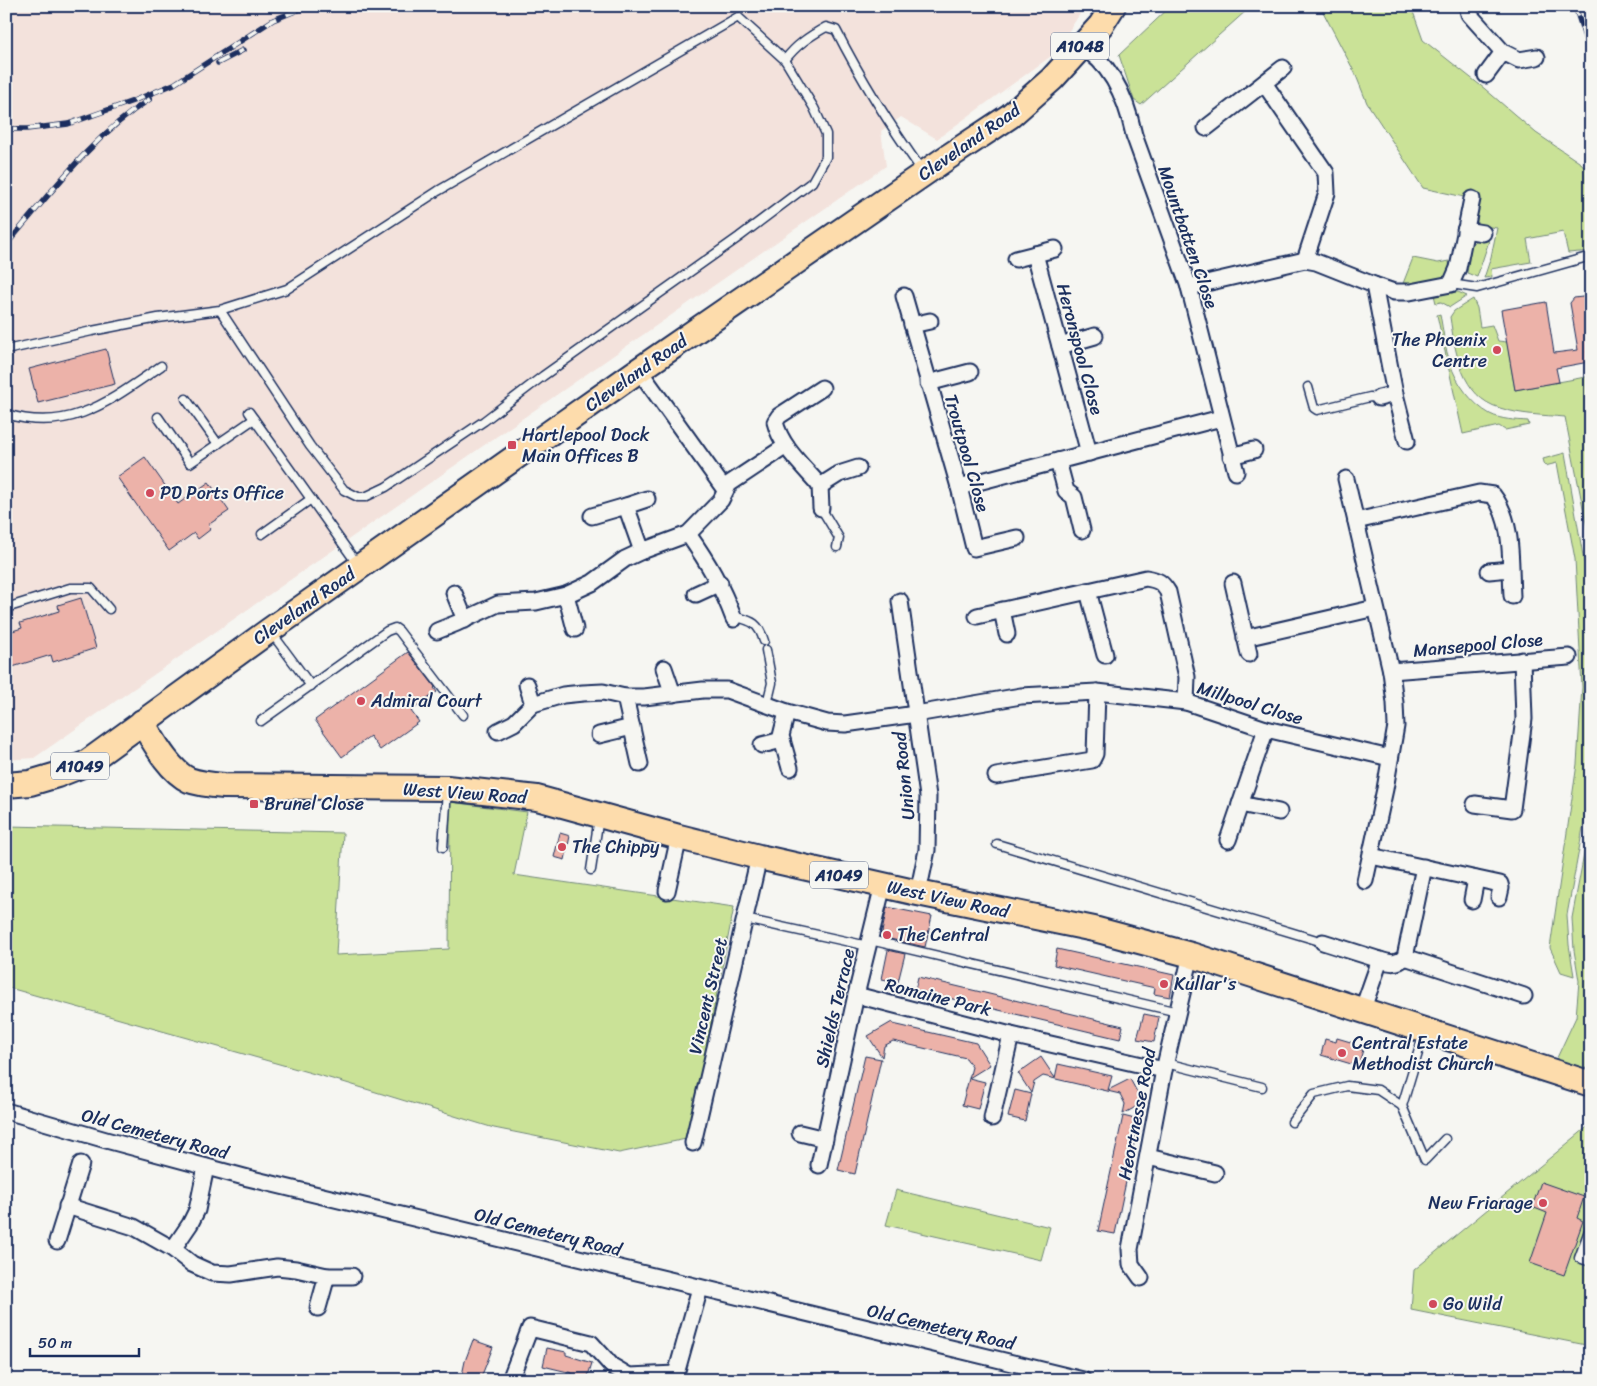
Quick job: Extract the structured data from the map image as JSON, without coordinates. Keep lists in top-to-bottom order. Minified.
{"streets":{"main road":["A1048","Cleveland Road","A1049","West View Road"],"street":["Mountbatten Close","Heronspool Close","Troutpool Close","Mansepool Close","Millpool Close","Union Road","Vincent Street","Romaine Park","Shields Terrace","Heortnesse Road","Old Cemetery Road"]},"crossings":[["Cleveland Road","Mountbatten Close"],["Cleveland Road","A1049"],["Cleveland Road","West View Road"],["Millpool Close","Union Road"],["A1049","West View Road"],["Union Road","West View Road"],["West View Road","Vincent Street"],["West View Road","Shields Terrace"],["West View Road","Heortnesse Road"],["Romaine Park","Shields Terrace"],["Romaine Park","Heortnesse Road"]],"places":{"other":["The Phoenix Centre","PD Ports Office","Admiral Court","The Chippy","The Central","Kullar's","Central Estate Methodist Church","New Friarage","Go Wild"],"transit":["Hartlepool Dock Main Offices B","Brunel Close"]},"scale_bar":"50 m"}
